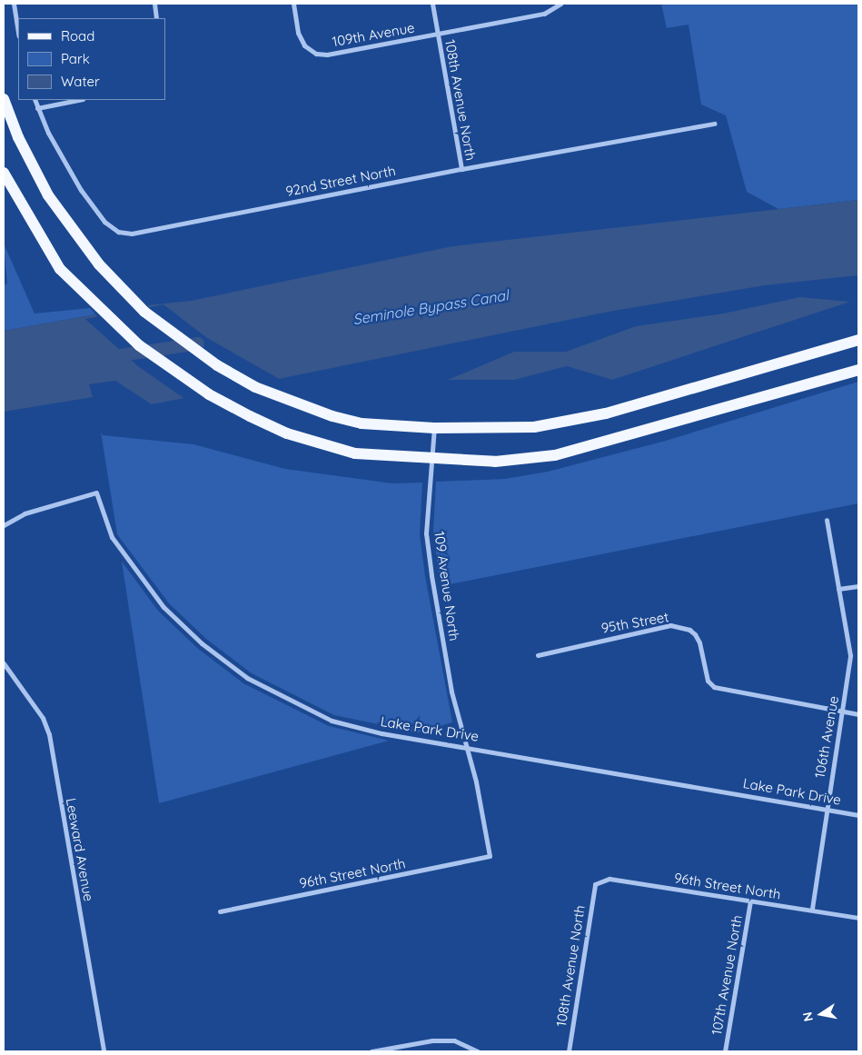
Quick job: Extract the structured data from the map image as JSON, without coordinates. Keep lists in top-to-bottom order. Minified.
{"streets":{"street":["109th Avenue","108th Avenue North","92nd Street North","109 Avenue North","95th Street","Lake Park Drive","106th Avenue","Leeward Avenue","96th Street North","107th Avenue North"]},"crossings":[["109th Avenue","108th Avenue North"],["108th Avenue North","92nd Street North"],["108th Avenue North","96th Street North"],["109 Avenue North","Lake Park Drive"],["109 Avenue North","96th Street North"],["95th Street","106th Avenue"],["Lake Park Drive","106th Avenue"],["106th Avenue","96th Street North"],["96th Street North","107th Avenue North"]],"water":["Seminole Bypass Canal"],"legend":["Road","Park","Water"],"north":"left"}
